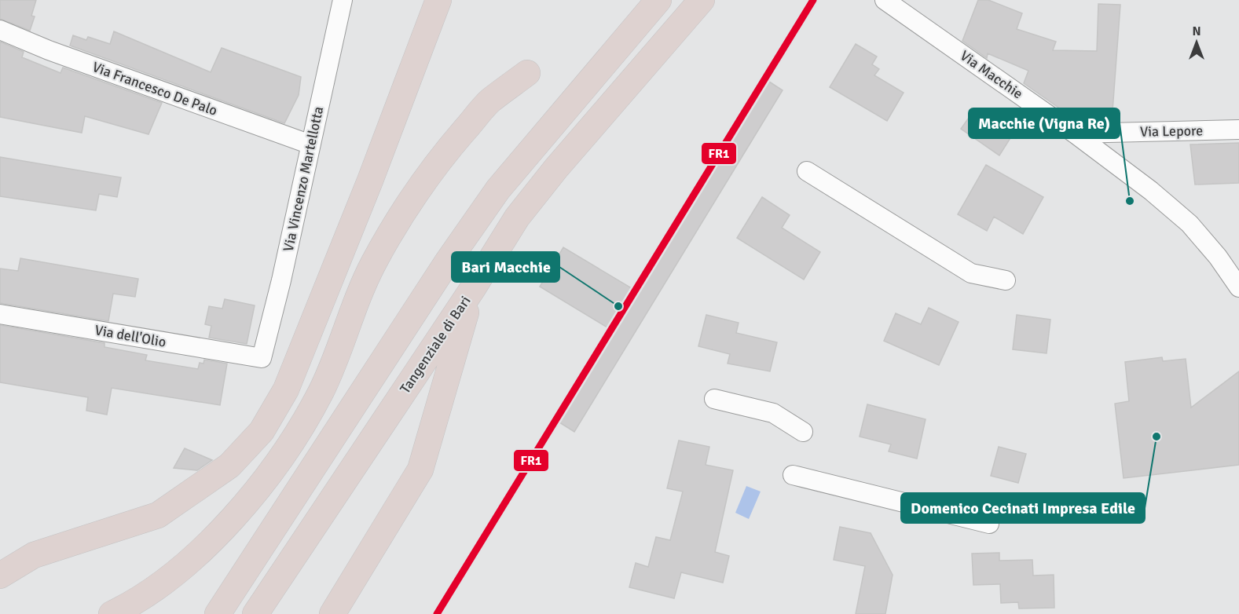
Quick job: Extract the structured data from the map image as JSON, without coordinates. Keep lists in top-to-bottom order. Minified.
{"streets":{"highway":["Tangenziale di Bari"],"street":["Via Macchie","Via Francesco De Palo","Via Lepore","Via Vincenzo Martellotta","Via dell'Olio"]},"crossings":[["Via Macchie","Via Lepore"],["Via Francesco De Palo","Via Vincenzo Martellotta"],["Via Vincenzo Martellotta","Via dell'Olio"]],"places":["Macchie (Vigna Re)","Bari Macchie","Domenico Cecinati Impresa Edile"],"lines":["transit line FR1"],"north":"top"}
